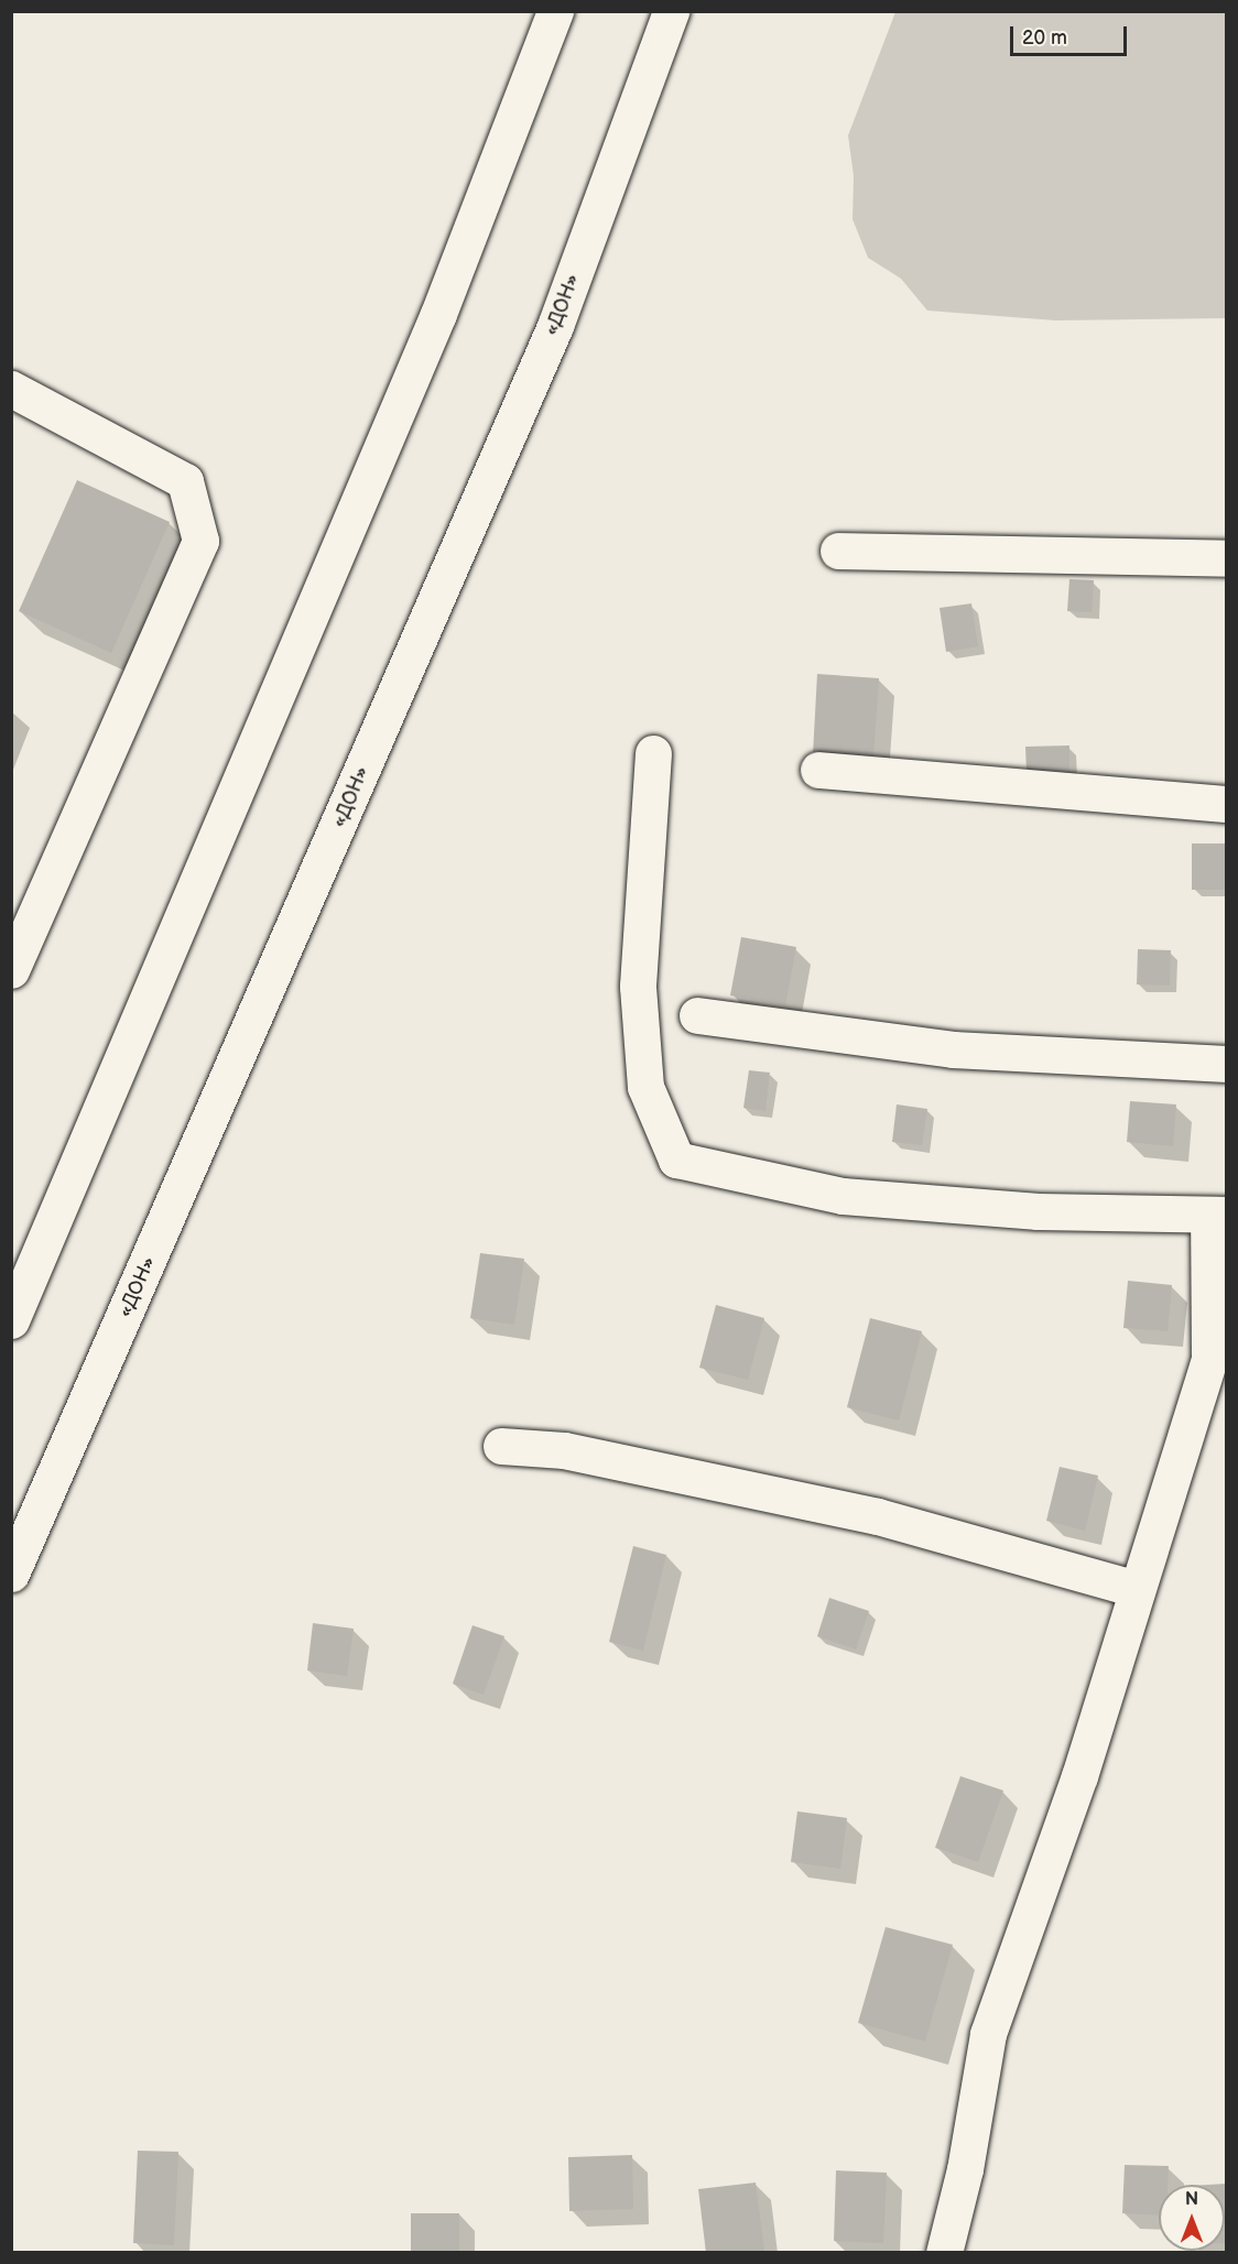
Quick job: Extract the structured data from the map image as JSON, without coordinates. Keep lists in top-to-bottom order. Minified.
{"streets":{"main road":["«ДОН»"]},"scale_bar":"20 m","north":"top"}
